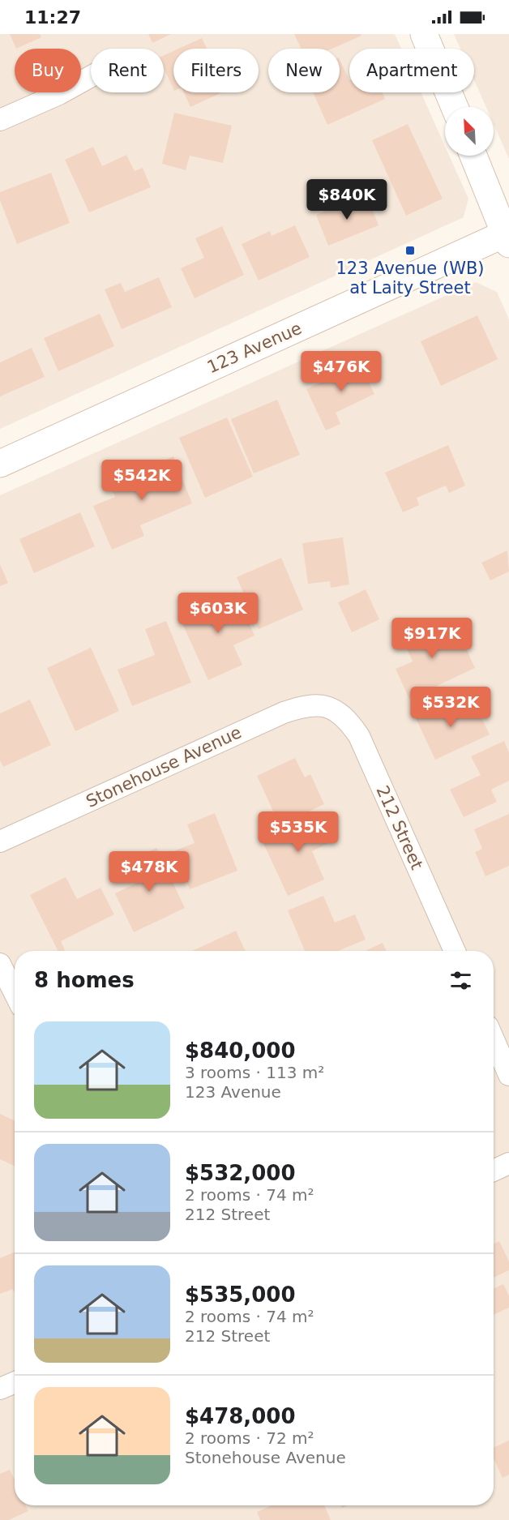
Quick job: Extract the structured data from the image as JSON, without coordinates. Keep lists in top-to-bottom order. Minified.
{"streets":{"street":["123 Avenue","Stonehouse Avenue","212 Street"]},"crossings":[["Stonehouse Avenue","212 Street"]],"places":{"transit":["123 Avenue (WB) at Laity Street"]},"north":"top left","page":{"status":"11:27","chip":["Buy","Rent","Filters","New","Apartment"],"price":["$840K","$476K","$542K","$603K","$917K","$532K","$535K","$478K"],"heading":"8 homes","list":[{"name":"$840,000","note":"3 rooms · 113 m² · 123 Avenue"},{"name":"$532,000","note":"2 rooms · 74 m² · 212 Street"},{"name":"$535,000","note":"2 rooms · 74 m² · 212 Street"},{"name":"$478,000","note":"2 rooms · 72 m² · Stonehouse Avenue"}]}}
